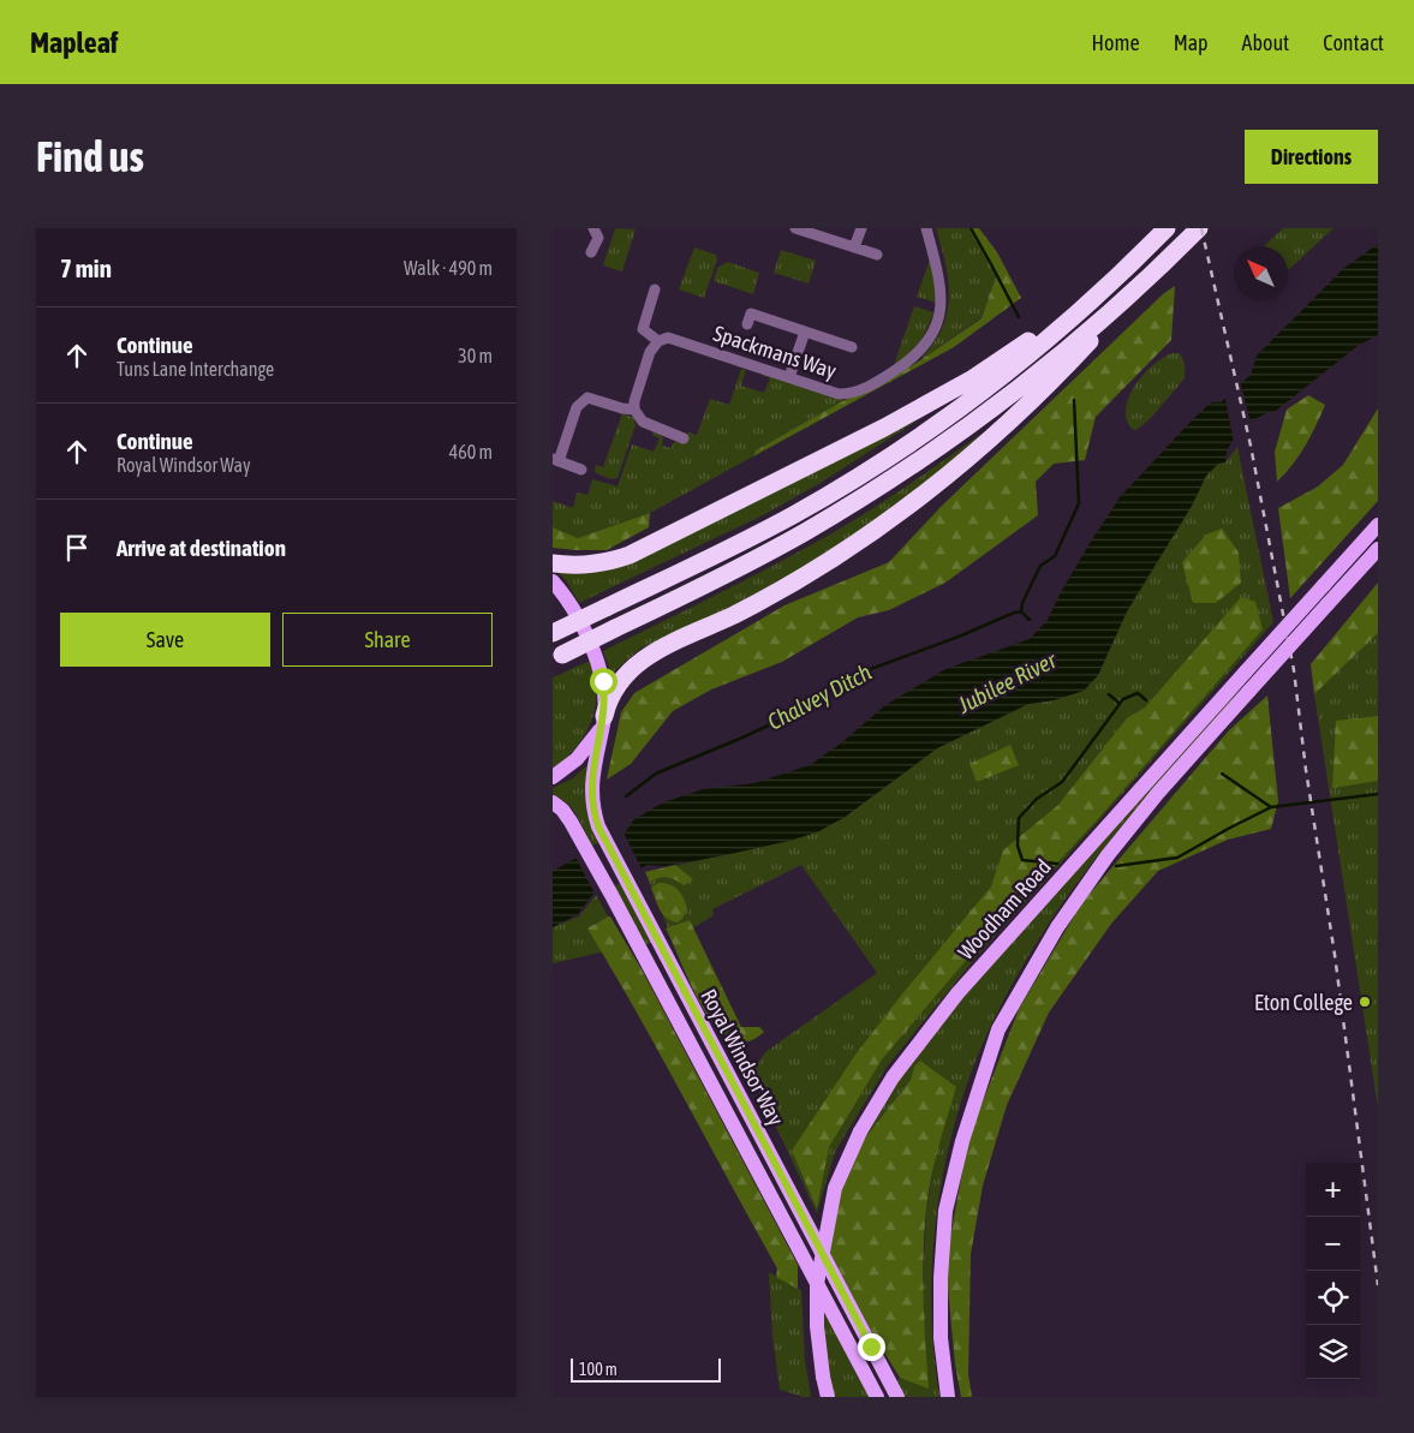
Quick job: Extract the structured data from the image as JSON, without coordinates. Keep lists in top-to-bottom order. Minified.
{"streets":{"main road":["Woodham Road","Royal Windsor Way"],"street":["Spackmans Way"]},"water":["Jubilee River","Chalvey Ditch"],"places":["Eton College"],"scale_bar":"100 m","north":"top left","page":{"header":"Mapleaf","nav":["Home","Map","About","Contact"],"buttons":["Directions",["Save","Share"]],"title":"Find us","heading":["7 min","Walk · 490 m"],"list":[["Continue","Tuns Lane Interchange","30 m"],["Continue","Royal Windsor Way","460 m"],"Arrive at destination"],"map_buttons":["+","−"],"scale":"100 m"}}
